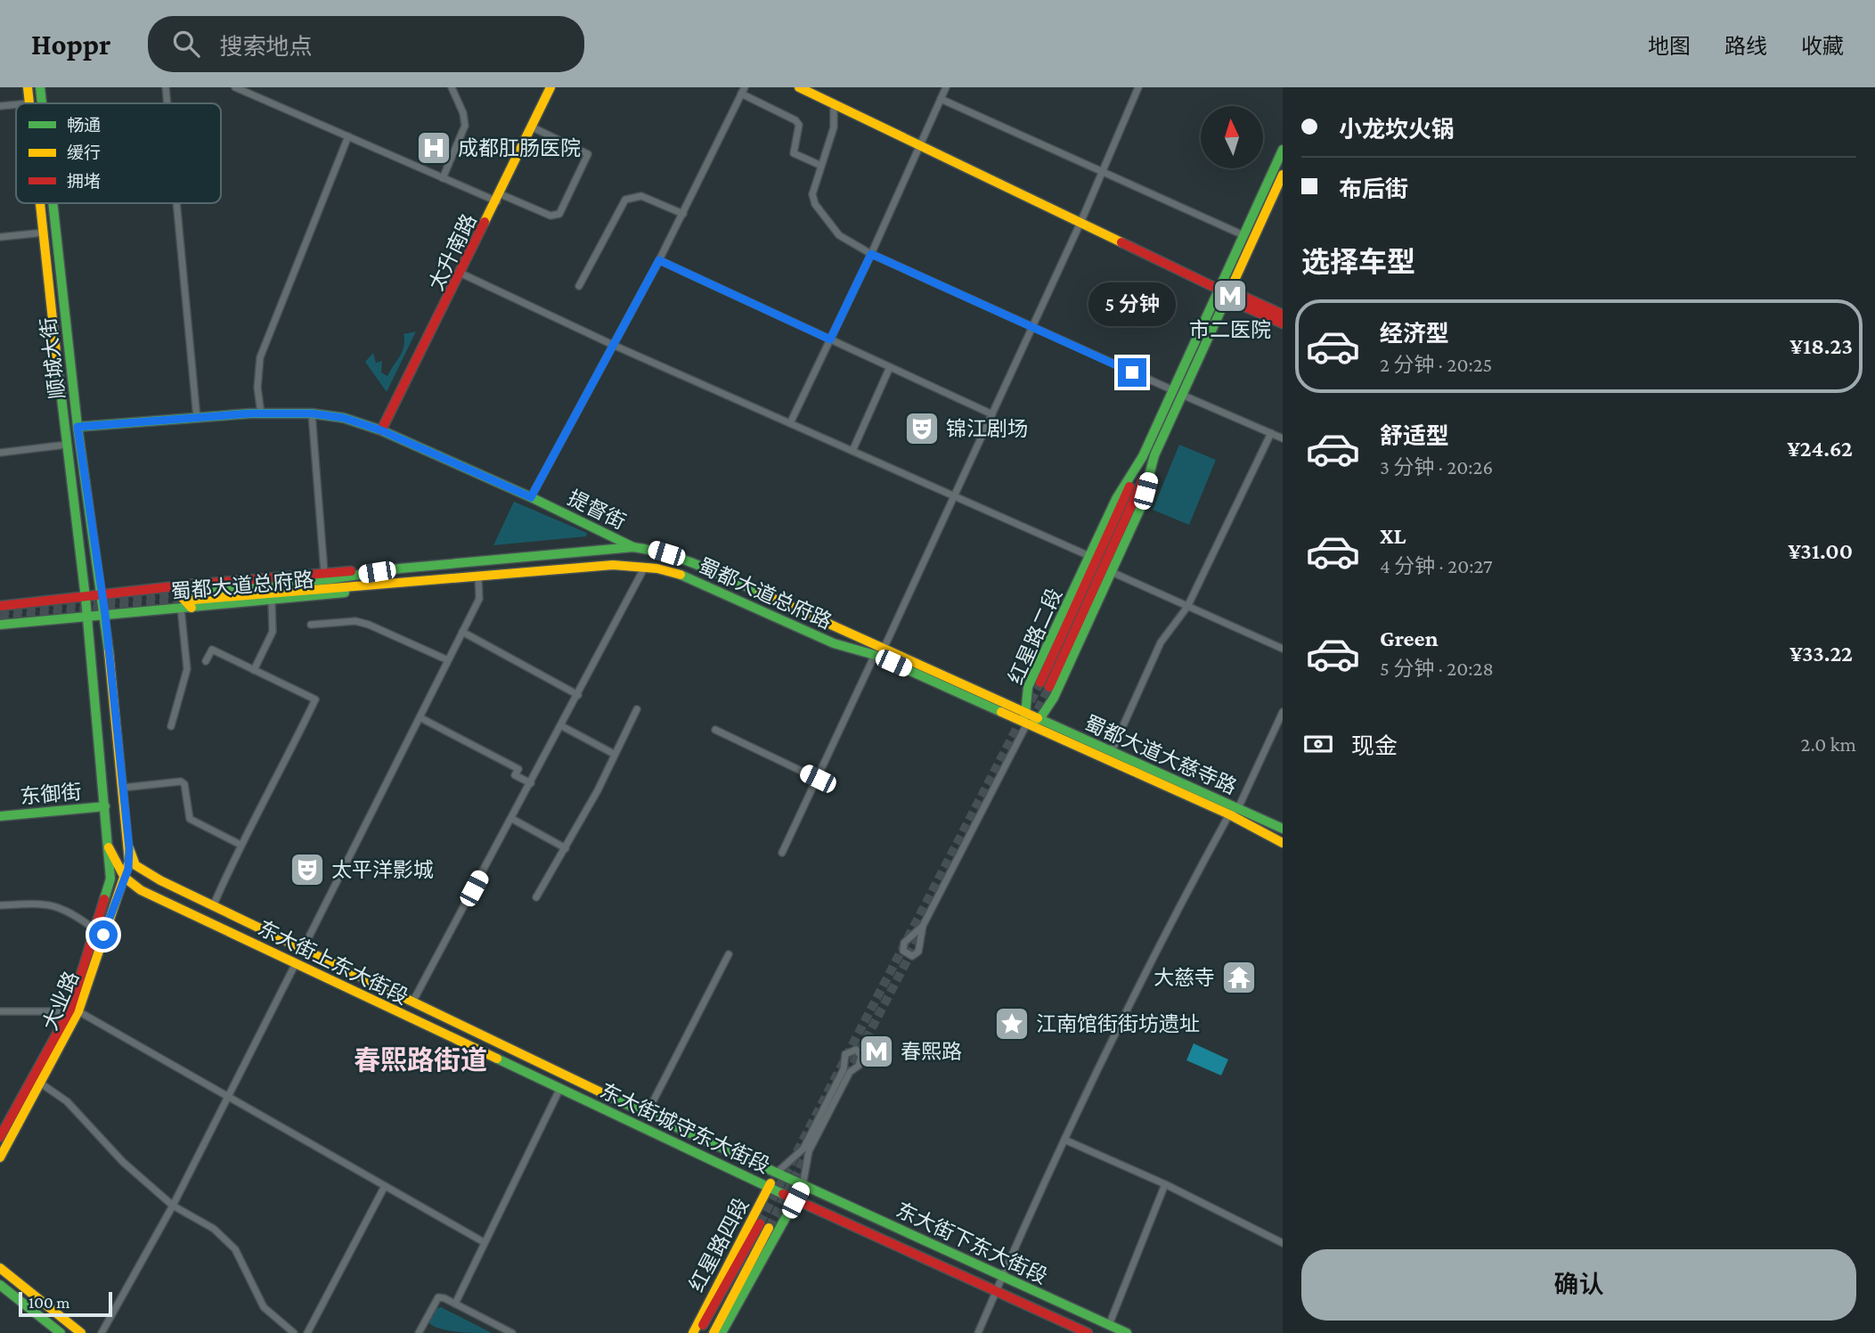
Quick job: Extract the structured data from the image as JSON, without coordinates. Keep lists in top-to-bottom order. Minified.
{"streets":{"main road":["太升南路","顺城大街","提督街","蜀都大道总府路","红星路二段","蜀都大道大慈寺路","东御街","东大街上东大街段","大业路","东大街城守东大街段","东大街下东大街段","红星路四段"]},"crossings":[["太升南路","提督街"],["顺城大街","提督街"],["顺城大街","蜀都大道总府路"],["顺城大街","东御街"],["顺城大街","东大街上东大街段"],["顺城大街","大业路"],["提督街","蜀都大道总府路"],["蜀都大道总府路","红星路二段"],["蜀都大道总府路","蜀都大道大慈寺路"],["红星路二段","蜀都大道大慈寺路"],["东大街上东大街段","大业路"],["东大街上东大街段","东大街城守东大街段"],["东大街城守东大街段","东大街下东大街段"],["东大街城守东大街段","红星路四段"]],"districts":["春熙路街道"],"places":{"hospital":["成都肛肠医院"],"metro station":["市二医院","春熙路"],"theatre":["锦江剧场","太平洋影城"],"temple":["大慈寺"],"place":["江南馆街街坊遗址"]},"legend":["畅通","缓行","拥堵"],"scale_bar":"100 m","north":"top","page":{"header":"Hoppr","search":"搜索地点","nav":["地图","路线","收藏"],"banner":["小龙坎火锅","布后街"],"heading":"选择车型","bubble":"5 分钟","list":[{"name":"经济型","note":"2 分钟 · 20:25","value":"¥18.23"},{"name":"舒适型","note":"3 分钟 · 20:26","value":"¥24.62"},{"name":"XL","note":"4 分钟 · 20:27","value":"¥31.00"},{"name":"Green","note":"5 分钟 · 20:28","value":"¥33.22"}],"pay":["现金","2.0 km"],"buttons":"确认","scale":"100 m"}}
